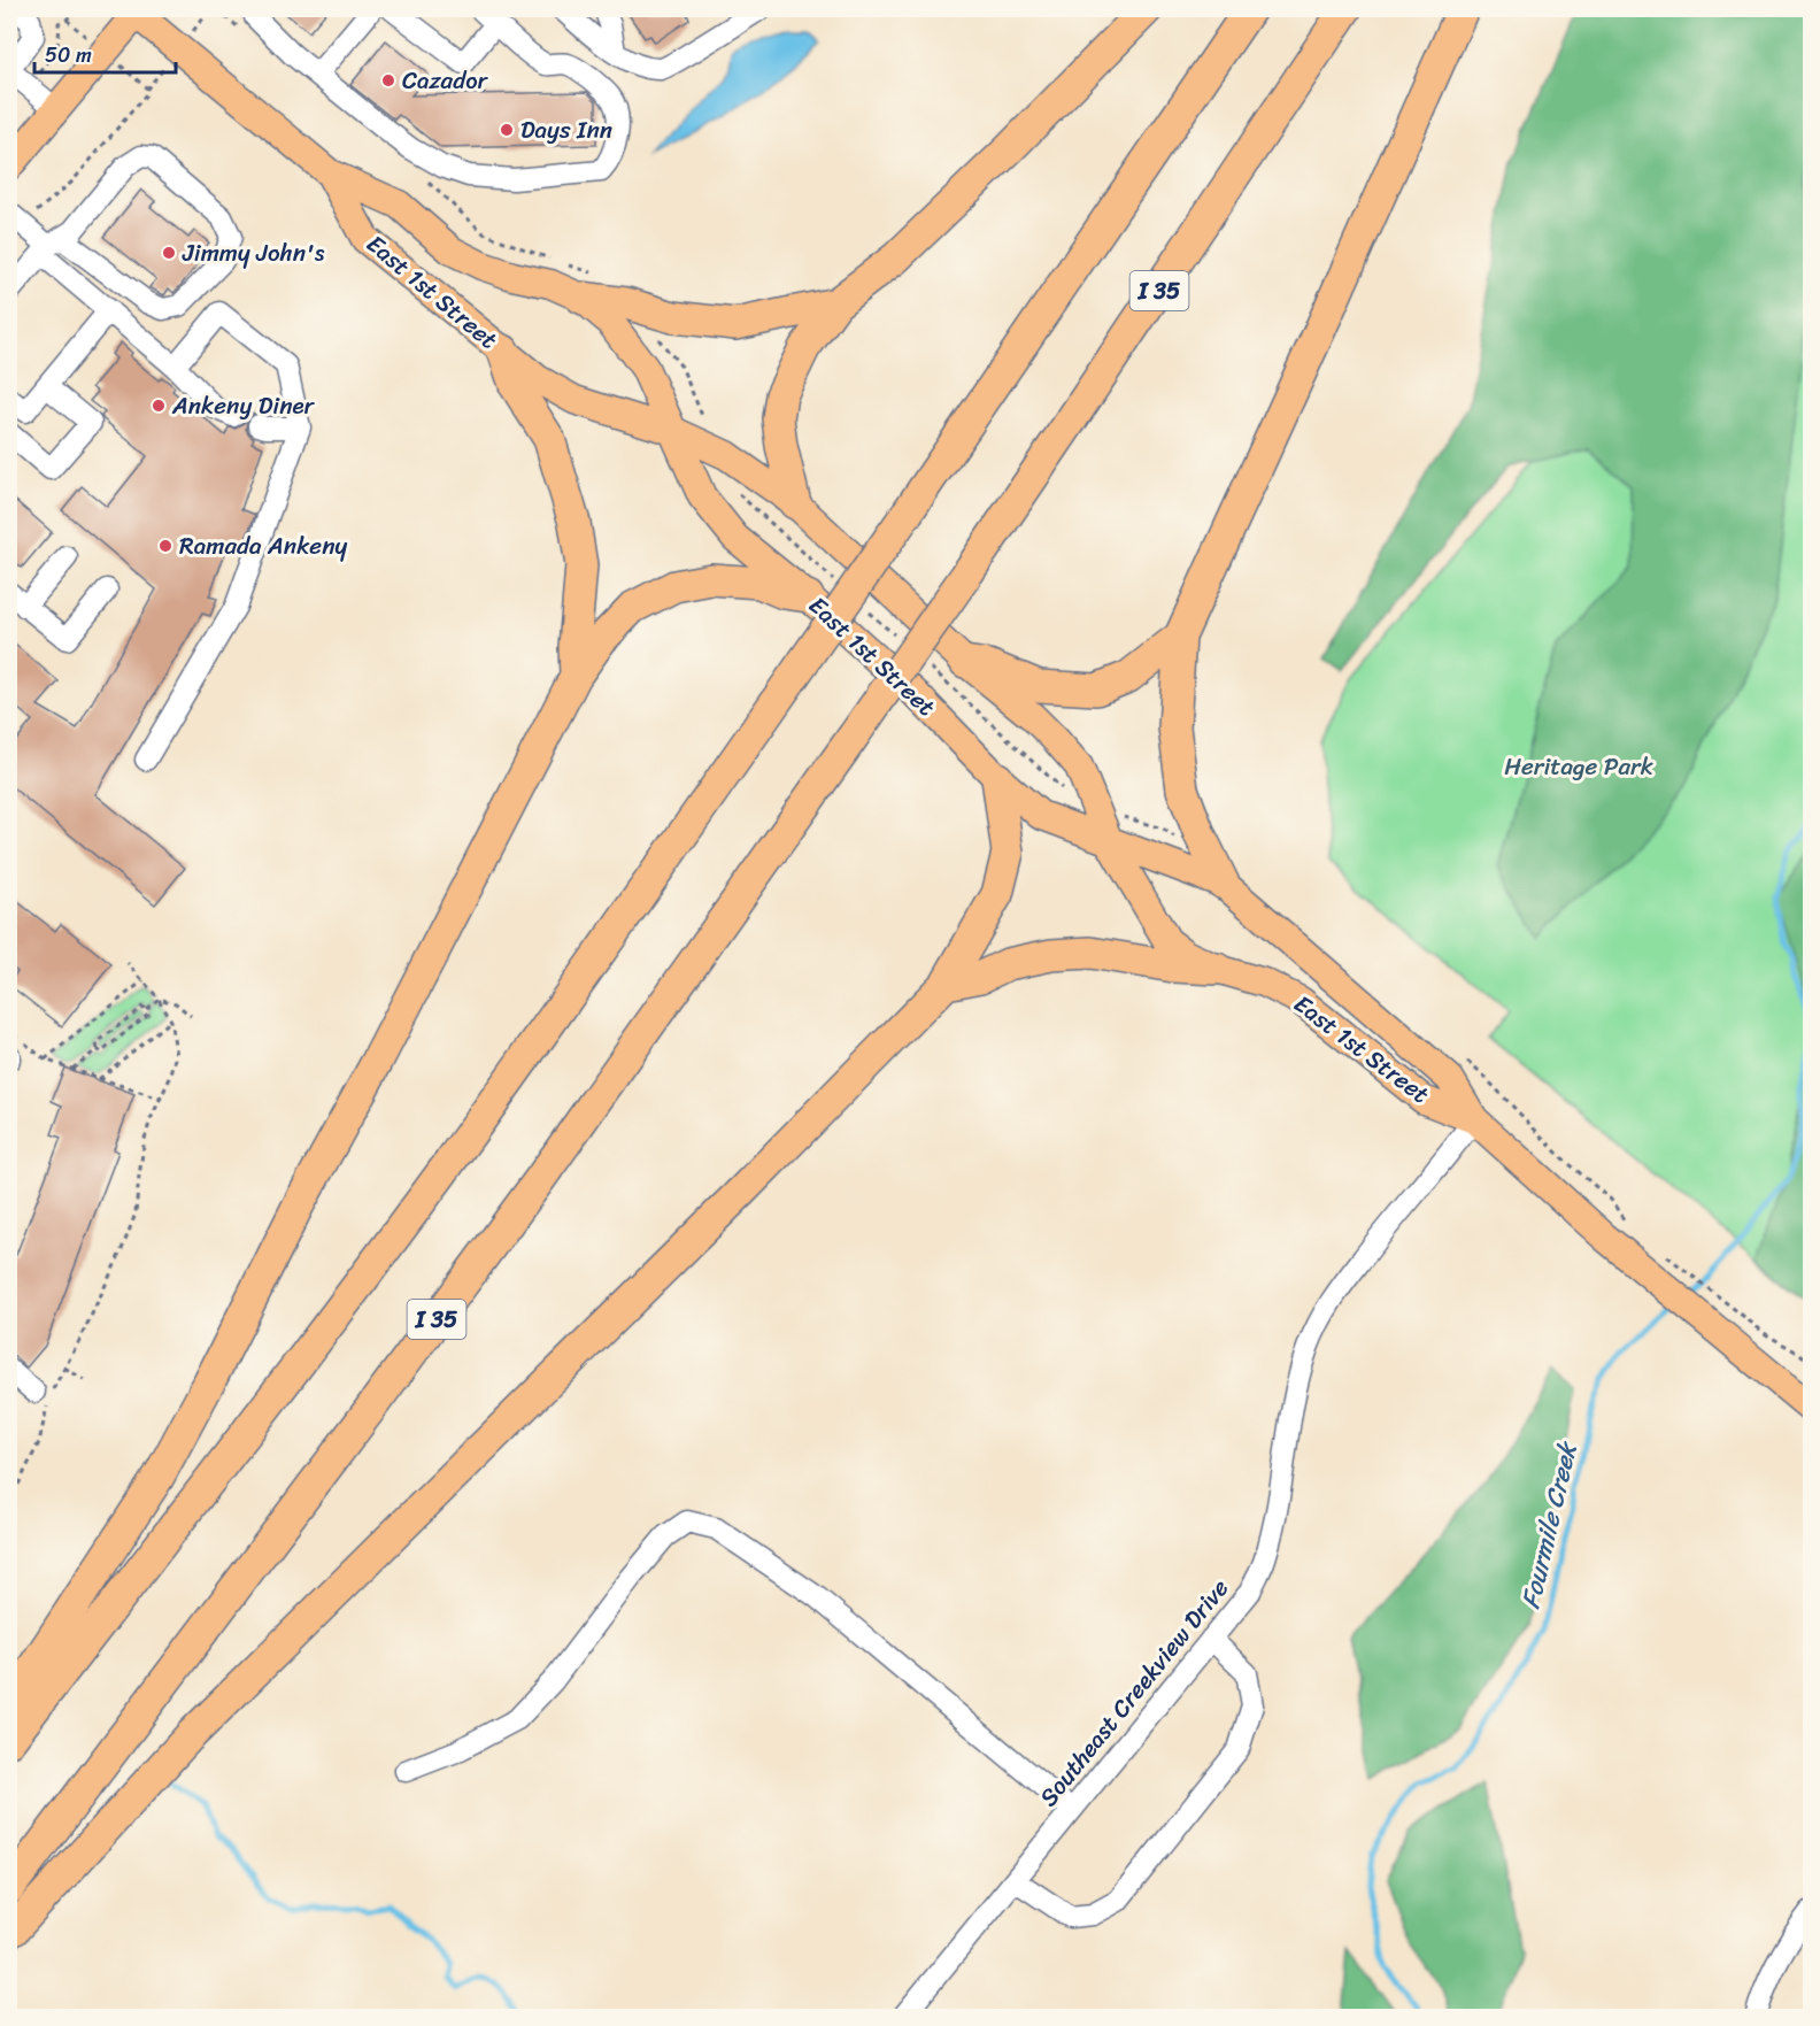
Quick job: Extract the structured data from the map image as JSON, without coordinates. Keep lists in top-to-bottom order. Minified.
{"streets":{"highway":["I 35"],"main road":["East 1st Street"],"street":["Southeast Creekview Drive"]},"crossings":[["East 1st Street","Southeast Creekview Drive"]],"water":["Fourmile Creek"],"parks":["Heritage Park"],"places":["Cazador","Days Inn","Jimmy John's","Ankeny Diner","Ramada Ankeny"],"scale_bar":"50 m"}
